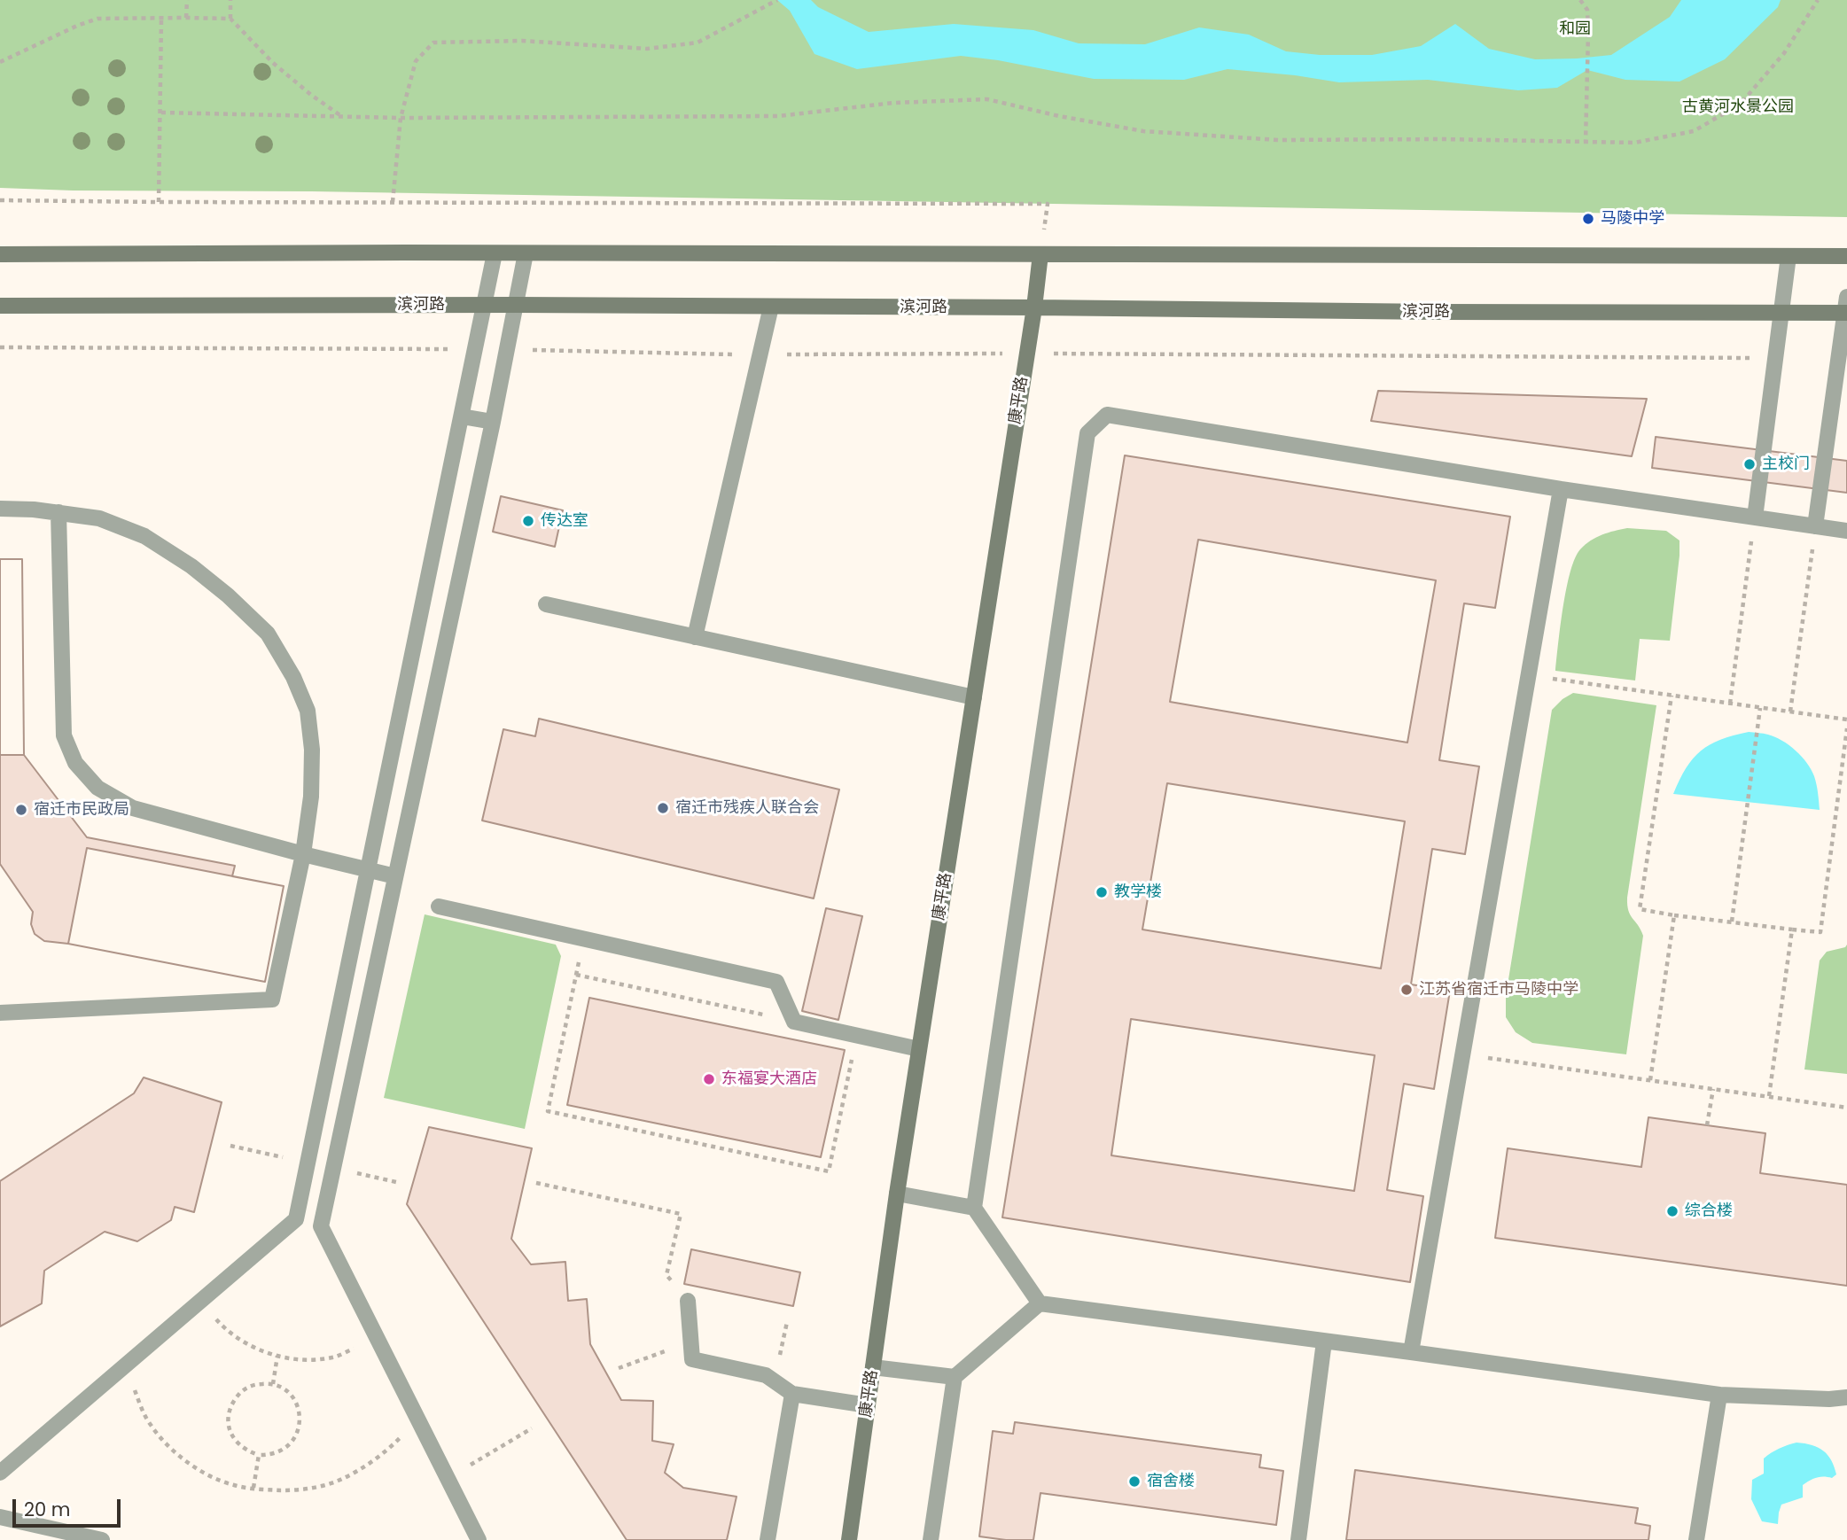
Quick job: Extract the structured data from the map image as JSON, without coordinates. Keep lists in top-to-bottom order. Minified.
{"streets":{"main road":["滨河路","康平路"]},"crossings":[["滨河路","康平路"]],"parks":["和园","古黄河水景公园"],"places":["马陵中学","主校门","传达室","宿迁市残疾人联合会","宿迁市民政局","教学楼","江苏省宿迁市马陵中学","东福宴大酒店","综合楼","宿舍楼"],"scale_bar":"20 m"}
